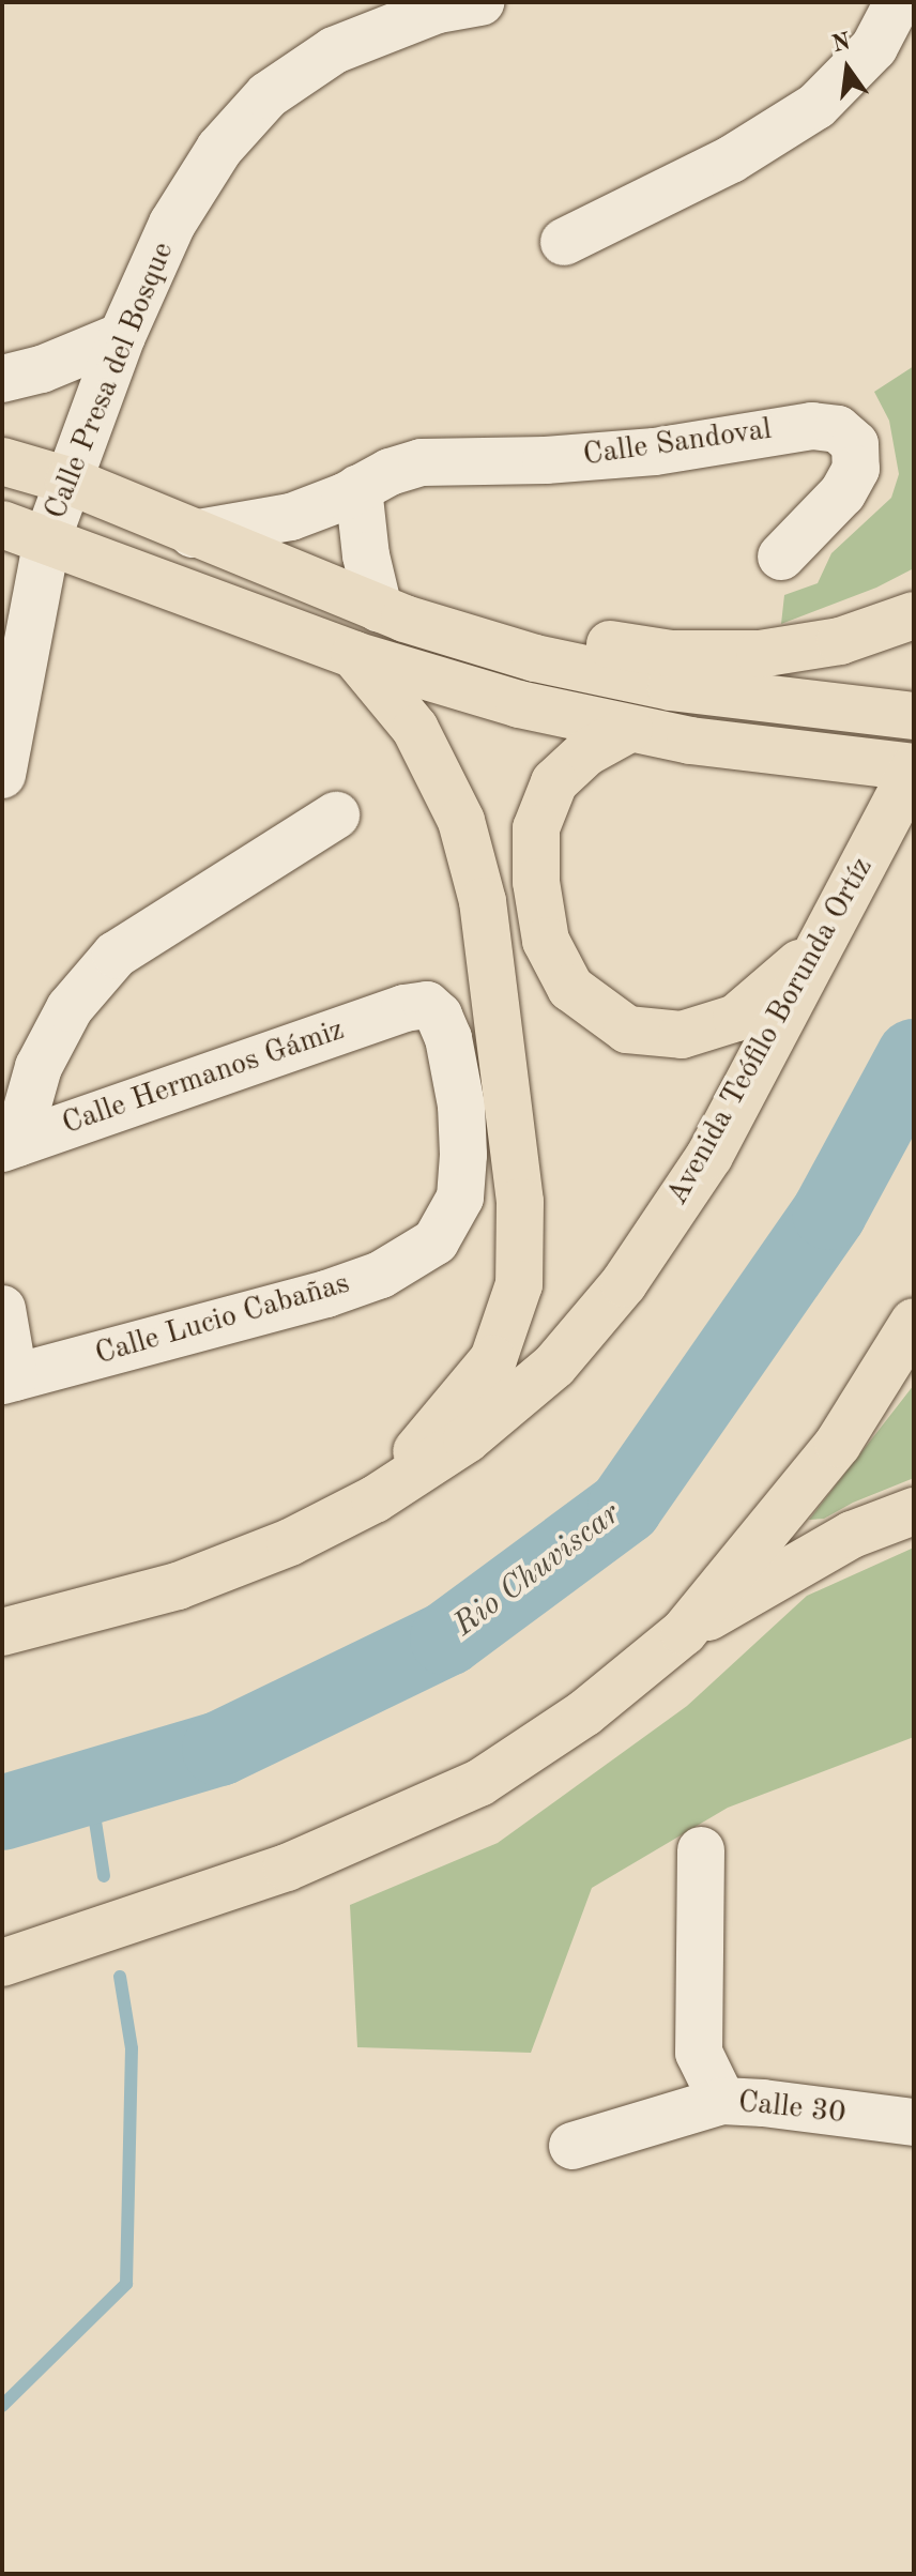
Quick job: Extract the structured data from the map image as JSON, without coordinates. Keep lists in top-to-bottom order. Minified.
{"streets":{"main road":["Avenida Teófilo Borunda Ortíz"],"street":["Calle Presa del Bosque","Calle Sandoval","Calle Hermanos Gámiz","Calle Lucio Cabañas","Calle 30"]},"crossings":[["Calle Hermanos Gámiz","Calle Lucio Cabañas"]],"water":["Rio Chuviscar"],"north":"top"}
